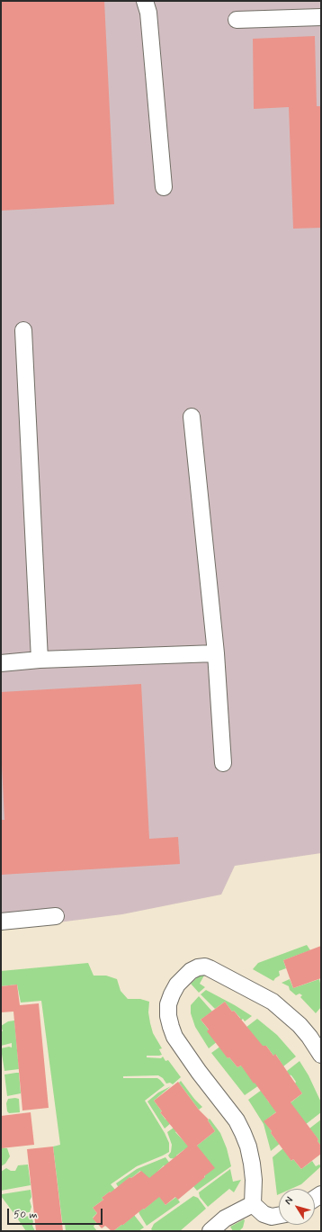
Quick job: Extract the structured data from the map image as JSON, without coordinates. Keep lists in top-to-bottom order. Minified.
{"scale_bar":"50 m","north":"top left"}
